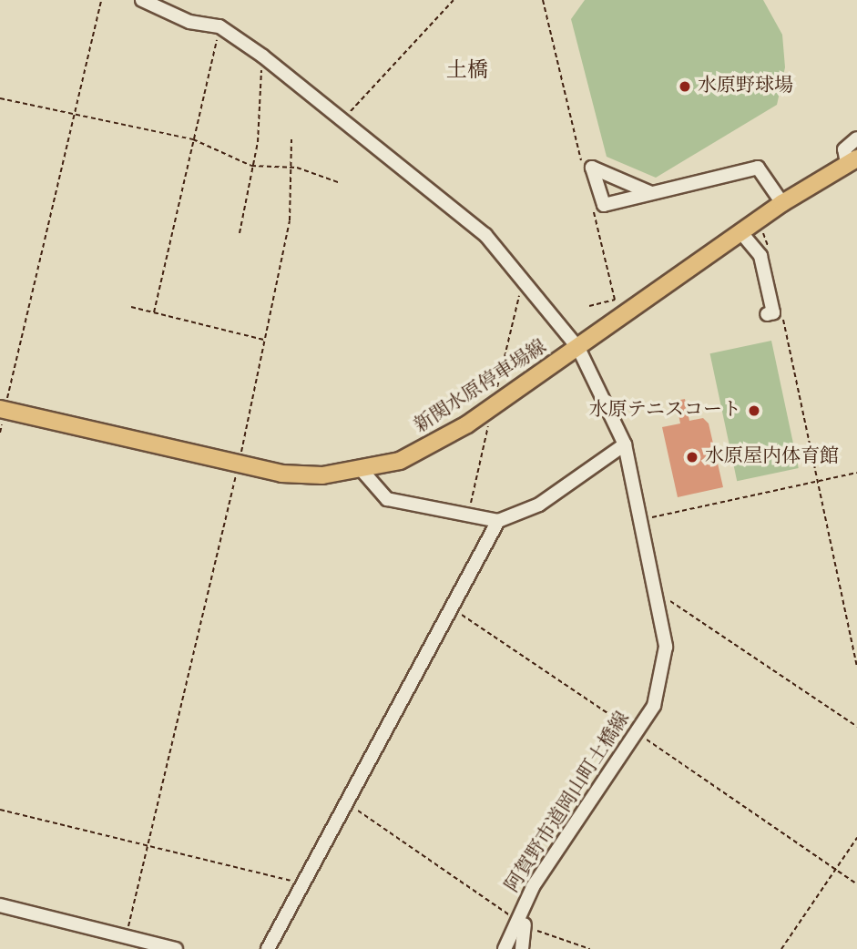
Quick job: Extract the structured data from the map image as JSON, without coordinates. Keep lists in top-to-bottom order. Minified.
{"streets":{"main road":["新関水原停車場線"],"street":["阿賀野市道岡山町土橋線"]},"crossings":[["新関水原停車場線","阿賀野市道岡山町土橋線"]],"districts":["土橋"],"places":["水原野球場","水原テニスコート","水原屋内体育館"]}
